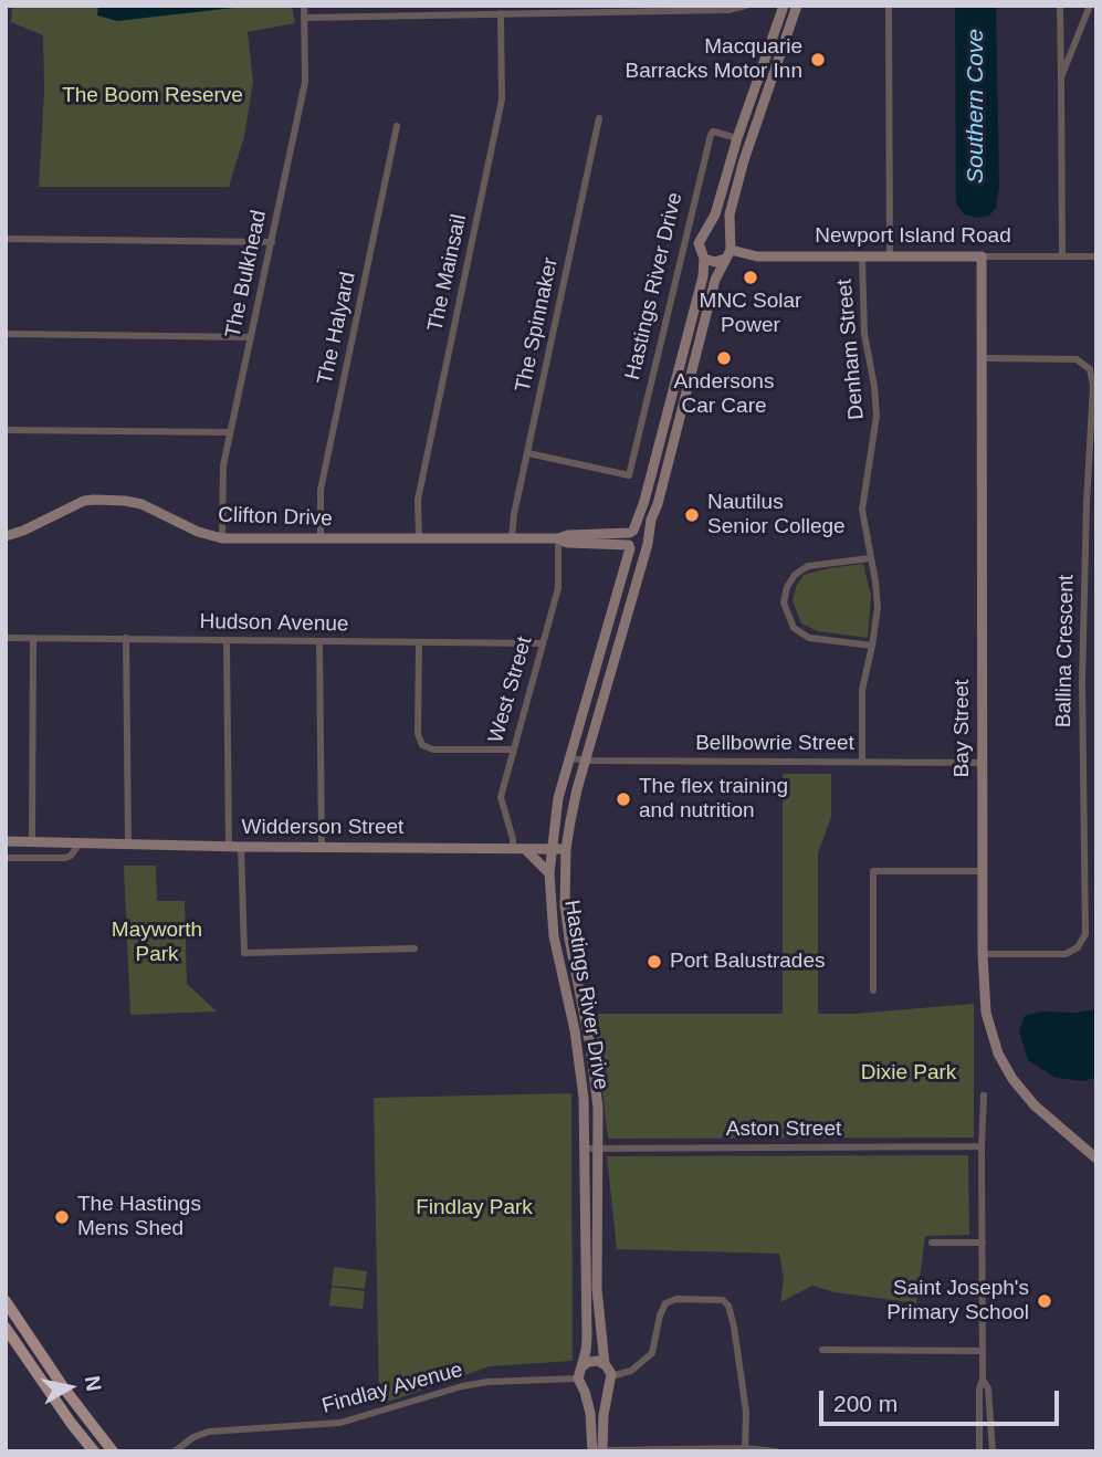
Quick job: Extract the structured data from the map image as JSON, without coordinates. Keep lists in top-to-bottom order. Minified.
{"streets":{"main road":["Newport Island Road","Hastings River Drive","Clifton Drive","Bay Street","Widderson Street"],"street":["The Mainsail","The Bulkhead","The Spinnaker","The Halyard","Denham Street","Hudson Avenue","Ballina Crescent","West Street","Bellbowrie Street","Aston Street","Findlay Avenue"]},"crossings":[["Newport Island Road","Hastings River Drive"],["Newport Island Road","Denham Street"],["Newport Island Road","Bay Street"],["The Mainsail","Clifton Drive"],["The Bulkhead","Clifton Drive"],["Hastings River Drive","The Spinnaker"],["Hastings River Drive","Clifton Drive"],["Hastings River Drive","Bellbowrie Street"],["Hastings River Drive","Widderson Street"],["Hastings River Drive","Aston Street"],["Hastings River Drive","Findlay Avenue"],["The Spinnaker","Clifton Drive"],["The Halyard","Clifton Drive"],["Denham Street","Bellbowrie Street"],["Clifton Drive","West Street"],["Hudson Avenue","West Street"],["Ballina Crescent","Bay Street"],["West Street","Widderson Street"],["Bay Street","Bellbowrie Street"]],"water":["Southern Cove"],"parks":["The Boom Reserve","Mayworth Park","Dixie Park","Findlay Park"],"places":["Macquarie Barracks Motor Inn","MNC Solar Power","Andersons Car Care","Nautilus Senior College","The flex training and nutrition","Port Balustrades","The Hastings Mens Shed","Saint Joseph's Primary School"],"scale_bar":"200 m","north":"right"}
